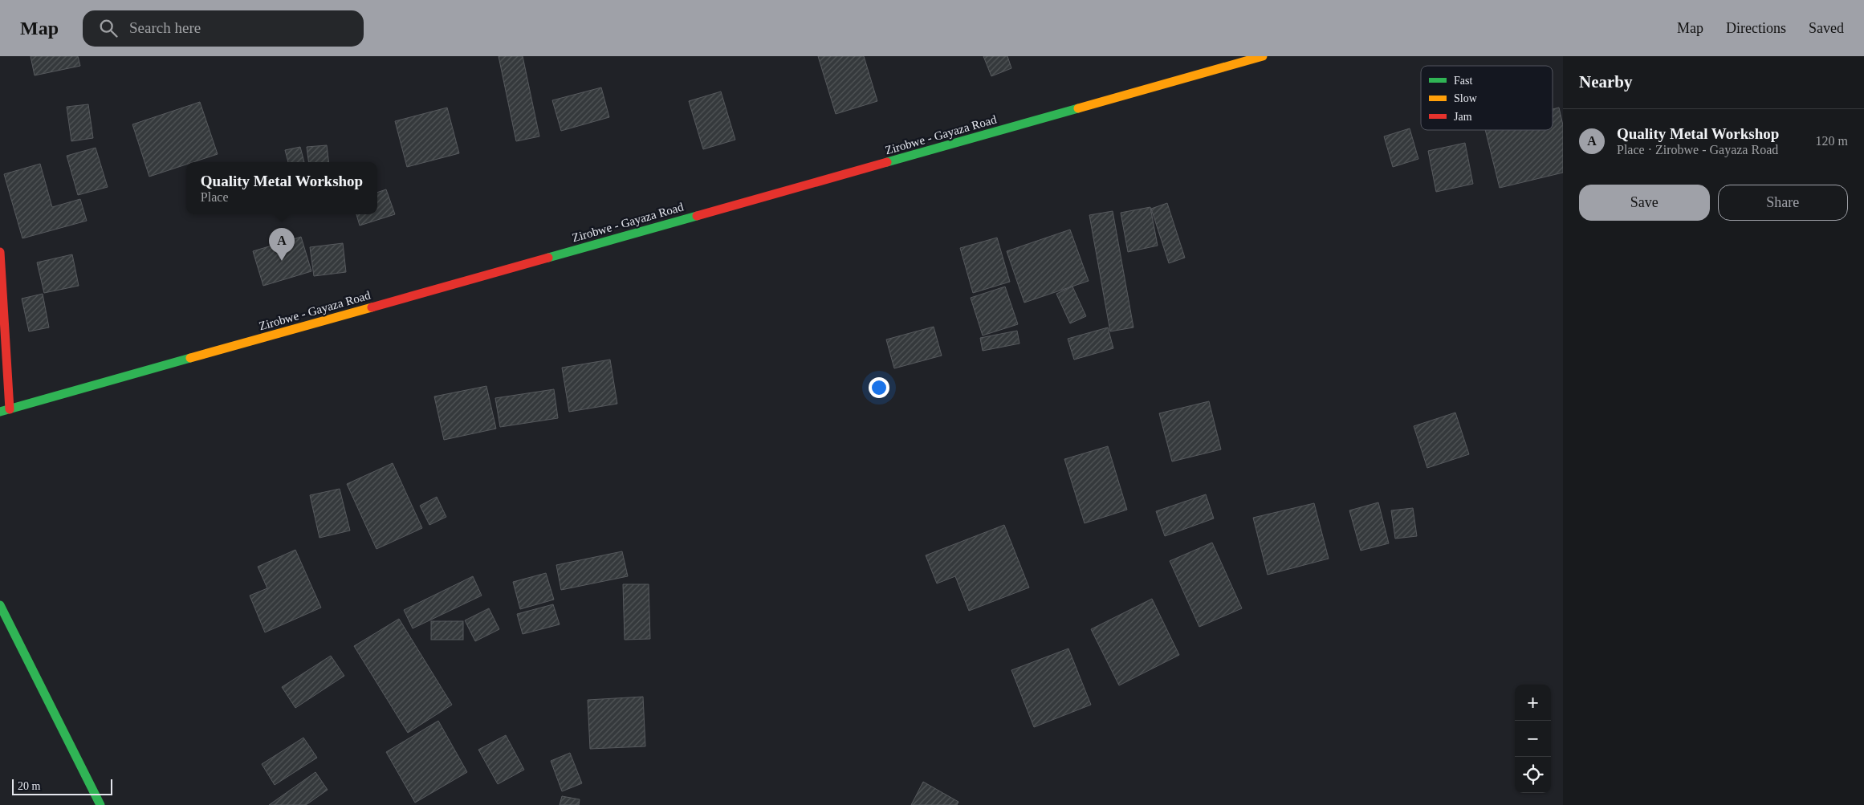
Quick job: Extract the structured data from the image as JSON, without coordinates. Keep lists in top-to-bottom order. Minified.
{"streets":{"street":["Zirobwe - Gayaza Road"]},"legend":["Fast","Slow","Jam"],"scale_bar":"20 m","page":{"header":"Map","search":"Search here","nav":["Map","Directions","Saved"],"heading":"Nearby","list":[{"mark":"A","name":"Quality Metal Workshop","note":"Place · Zirobwe - Gayaza Road","value":"120 m"}],"popup":["Quality Metal Workshop","Place"],"buttons":["Save","Share"],"pins":"A","map_buttons":["+","−"],"scale":"20 m"}}
